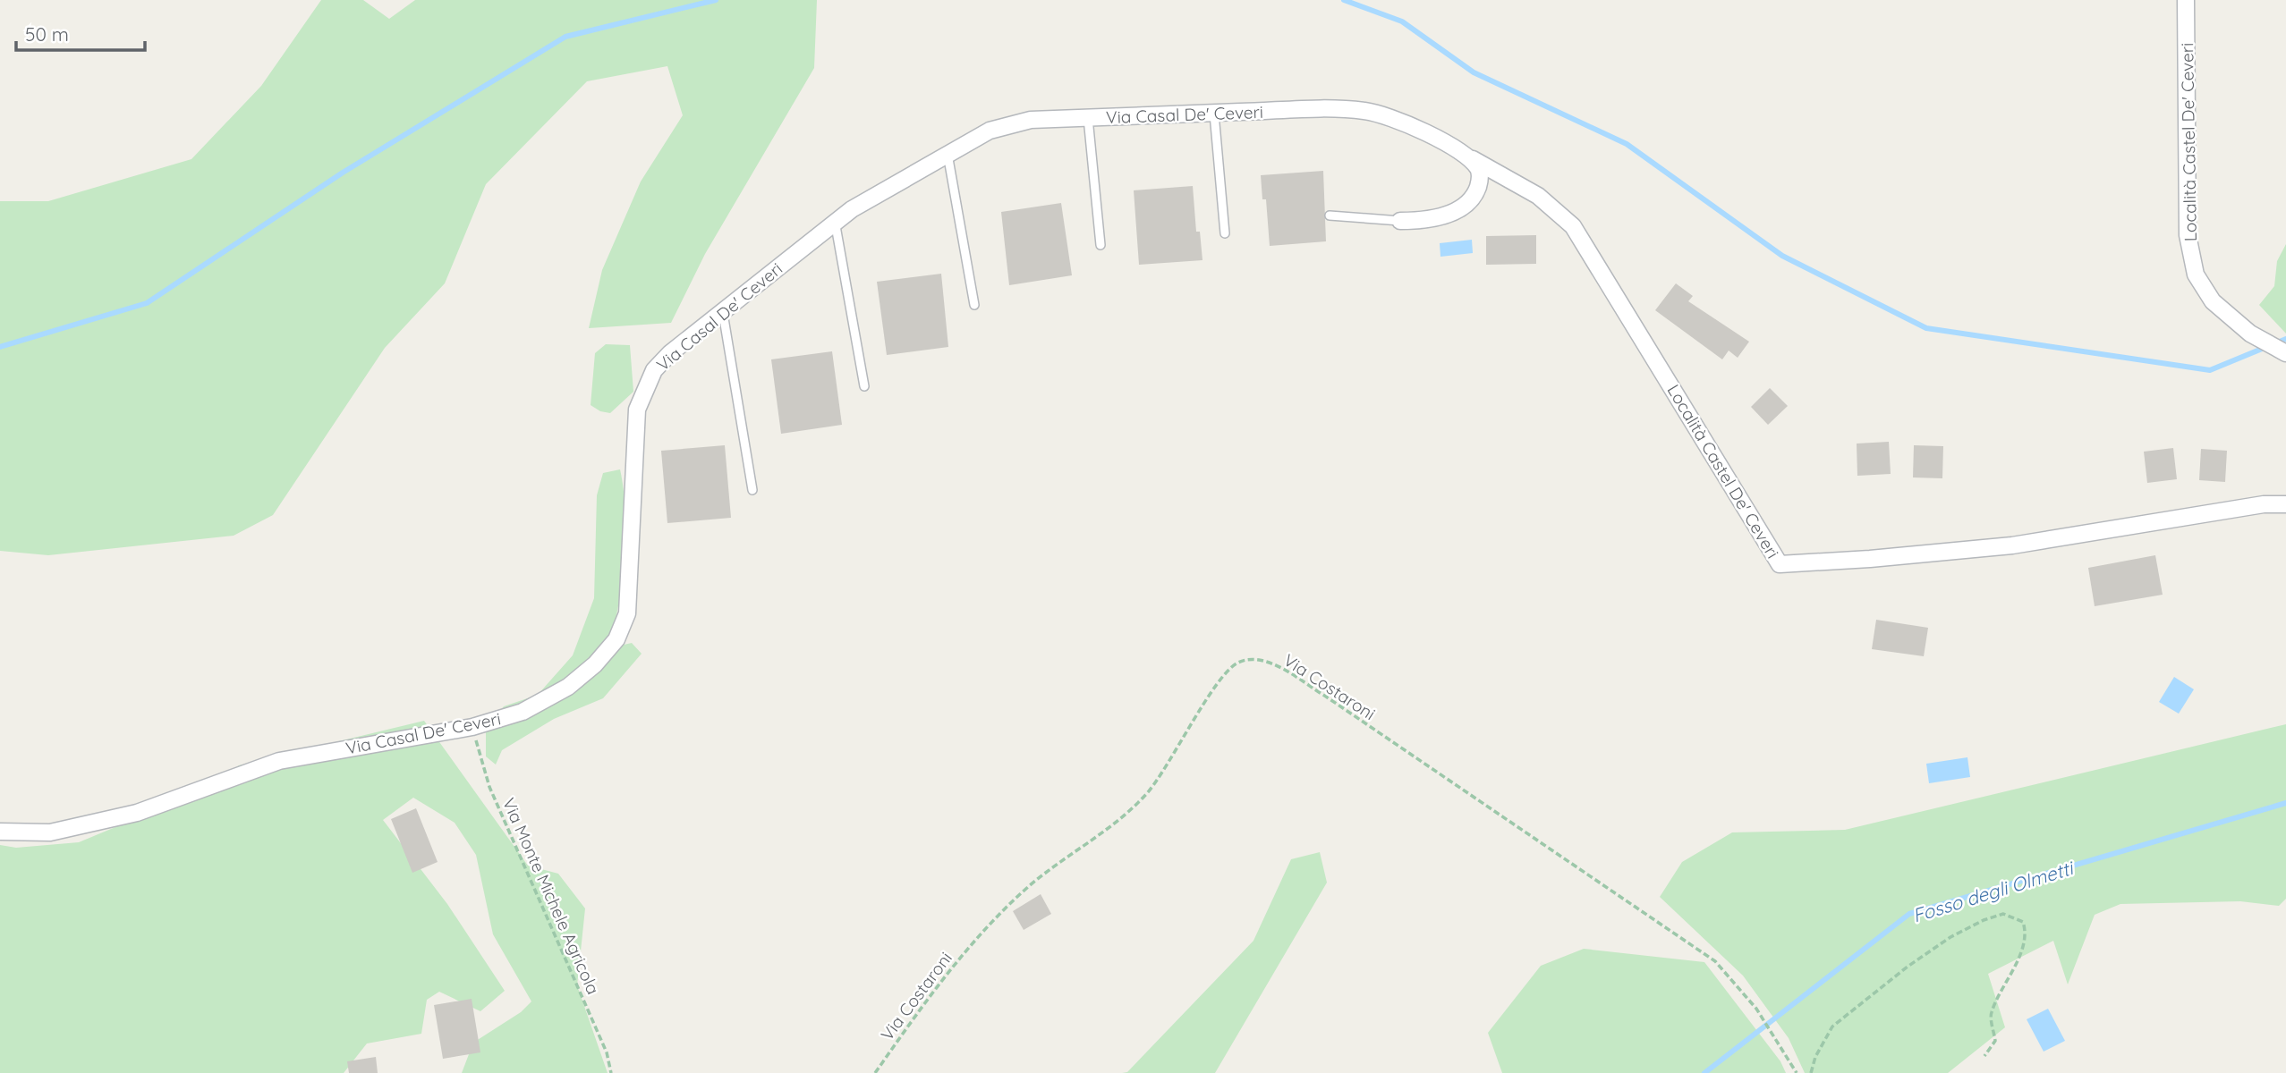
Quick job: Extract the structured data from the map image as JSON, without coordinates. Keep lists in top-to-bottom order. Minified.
{"streets":{"street":["Via Casal De' Ceveri","Località Castel De' Ceveri"],"path":["Via Costaroni","Via Monte Michele Agricola"]},"crossings":[["Via Casal De' Ceveri","Località Castel De' Ceveri"],["Via Casal De' Ceveri","Via Monte Michele Agricola"]],"water":["Fosso degli Olmetti"],"scale_bar":"50 m"}
